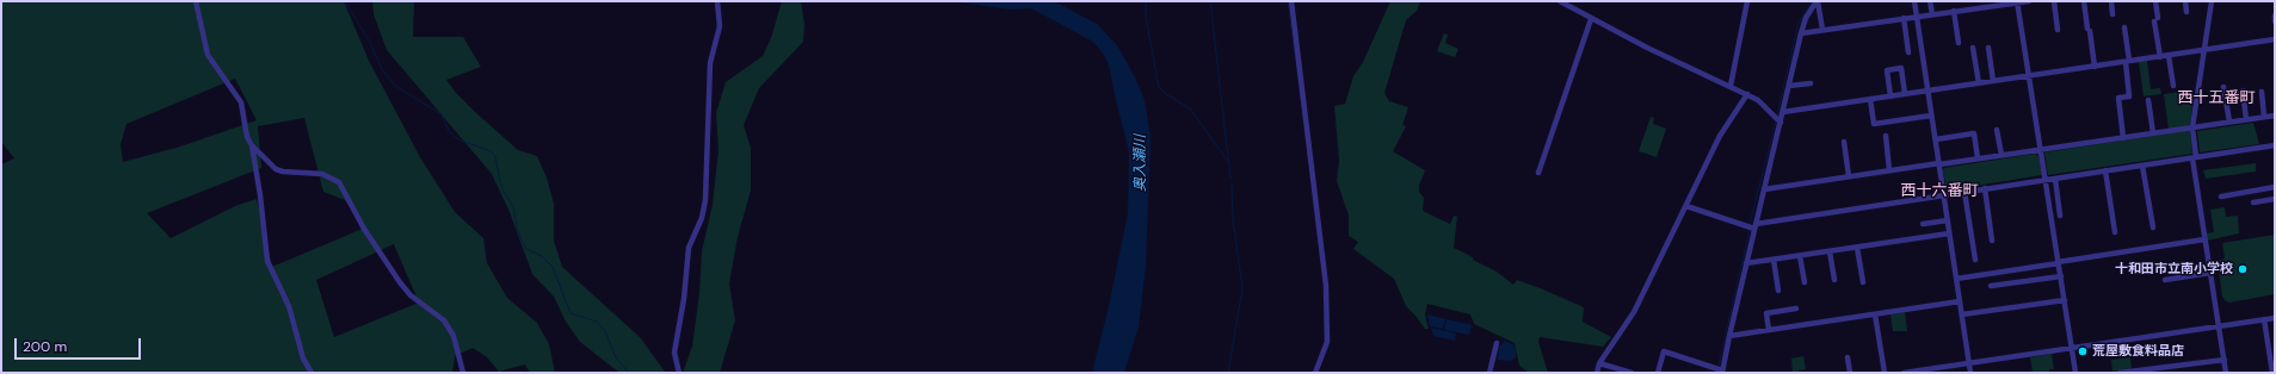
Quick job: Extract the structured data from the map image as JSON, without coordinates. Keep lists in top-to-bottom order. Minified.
{"districts":["西十五番町","西十六番町"],"water":["奥入瀬川"],"places":["十和田市立南小学校","荒屋敷食料品店"],"scale_bar":"200 m"}
